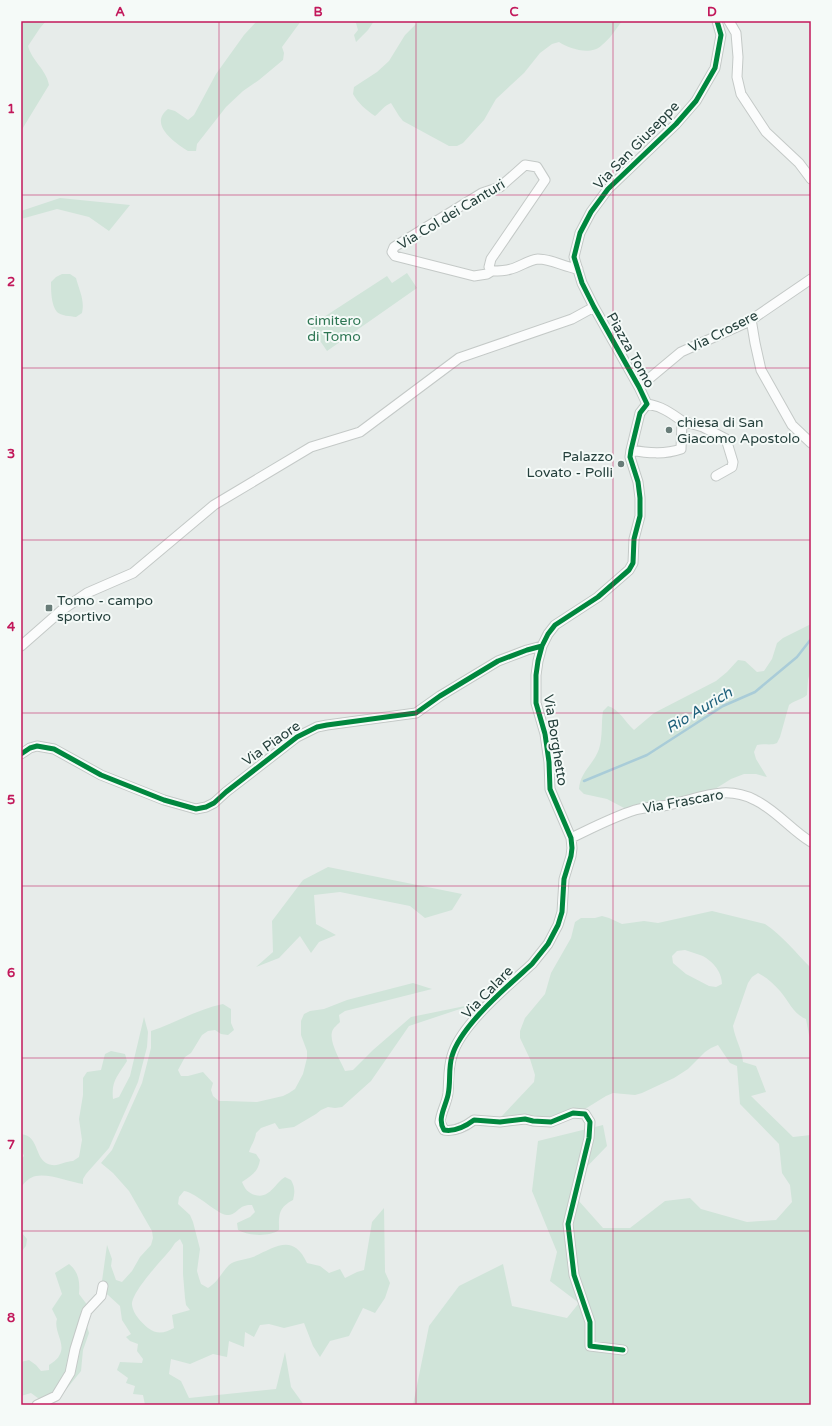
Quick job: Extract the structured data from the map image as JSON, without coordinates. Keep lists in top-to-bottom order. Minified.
{"streets":{"street":["Via San Giuseppe","Via Col dei Canturi","Via Crosere","Piazza Tomo","Via Borghetto","Via Piaore","Via Frascaro","Via Calare"]},"crossings":[["Via San Giuseppe","Via Col dei Canturi"],["Via San Giuseppe","Piazza Tomo"],["Via Crosere","Piazza Tomo"],["Piazza Tomo","Via Borghetto"],["Via Borghetto","Via Piaore"],["Via Borghetto","Via Frascaro"],["Via Borghetto","Via Calare"],["Via Frascaro","Via Calare"]],"water":["Rio Aurich"],"parks":["cimitero di Tomo"],"places":{"other":["chiesa di San Giacomo Apostolo","Palazzo Lovato - Polli"],"transit":["Tomo - campo sportivo"]},"grid":{"columns":["A","B","C","D"],"rows":["1","2","3","4","5","6","7","8"]}}
